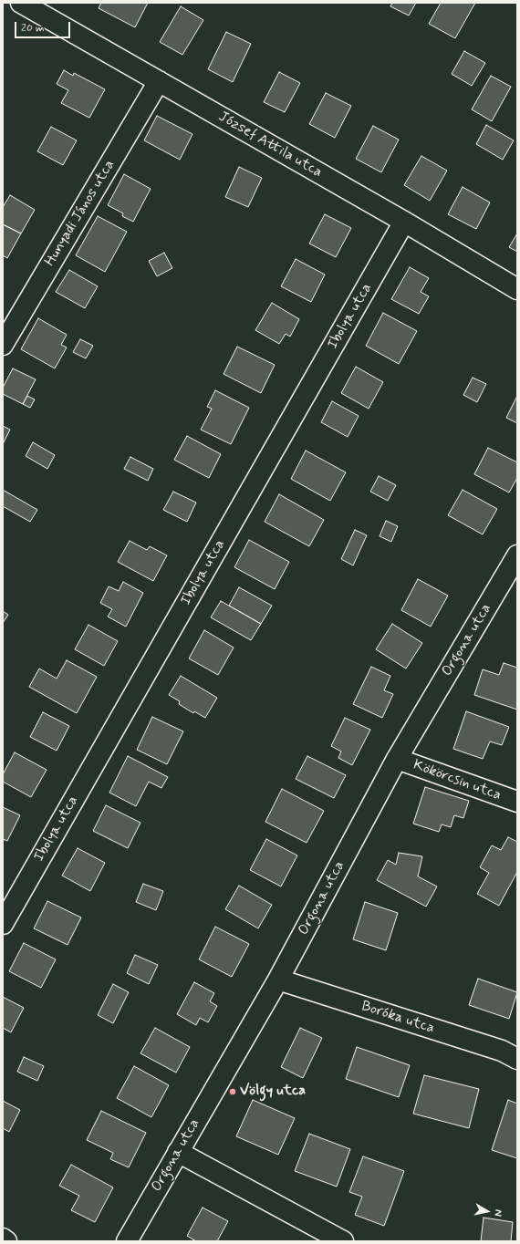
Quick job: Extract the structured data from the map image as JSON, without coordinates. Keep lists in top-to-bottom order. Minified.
{"streets":{"street":["József Attila utca","Hunyadi János utca","Ibolya utca","Orgona utca","Kökörcsin utca","Boróka utca"]},"crossings":[["József Attila utca","Hunyadi János utca"],["József Attila utca","Ibolya utca"],["Orgona utca","Kökörcsin utca"],["Orgona utca","Boróka utca"]],"places":["Völgy utca"],"scale_bar":"20 m","north":"right"}
